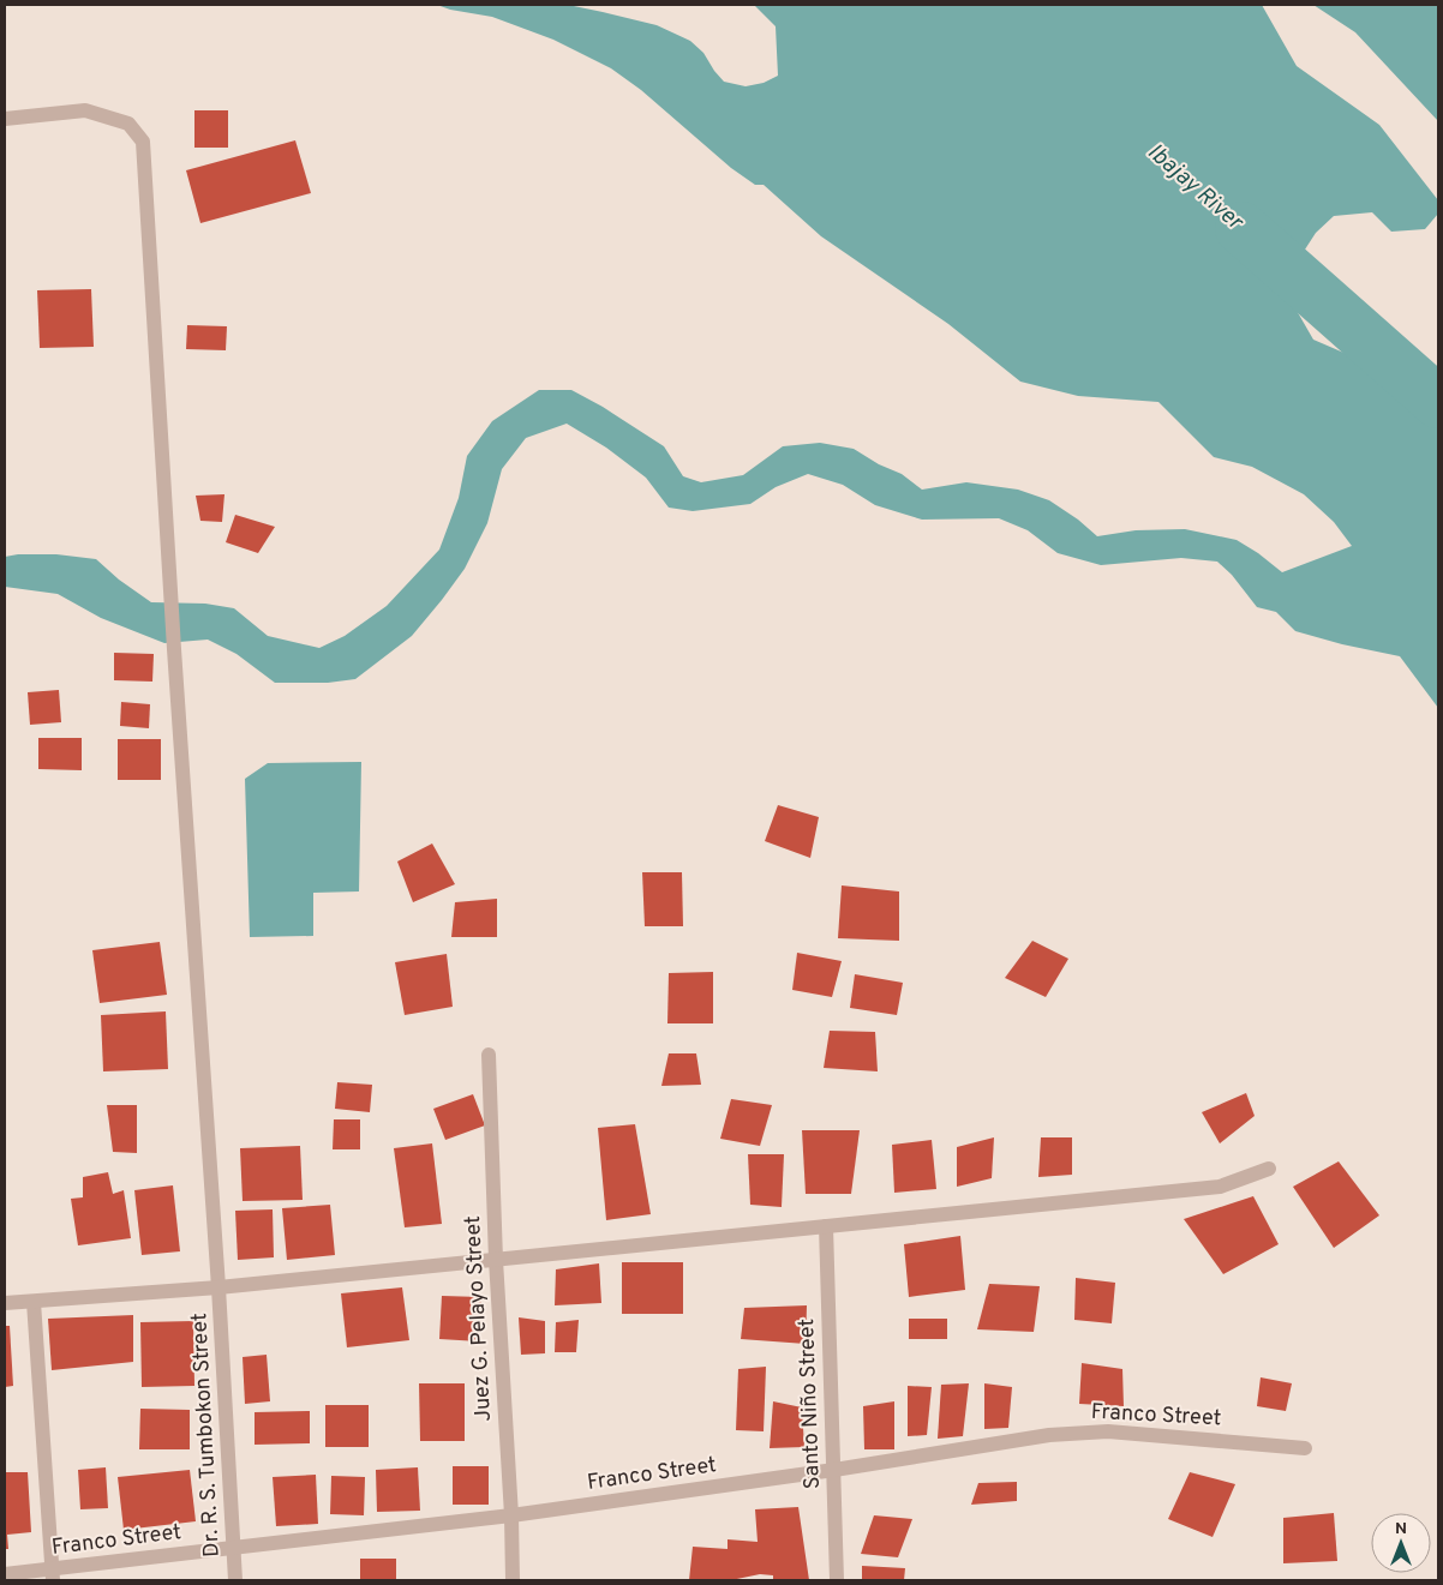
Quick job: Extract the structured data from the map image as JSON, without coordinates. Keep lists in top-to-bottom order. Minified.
{"streets":{"street":["Juez G. Pelayo Street","Santo Niño Street","Franco Street","Dr. R. S. Tumbokon Street"]},"crossings":[["Juez G. Pelayo Street","Franco Street"],["Santo Niño Street","Franco Street"],["Franco Street","Dr. R. S. Tumbokon Street"]],"water":["Ibajay River"],"north":"top"}
